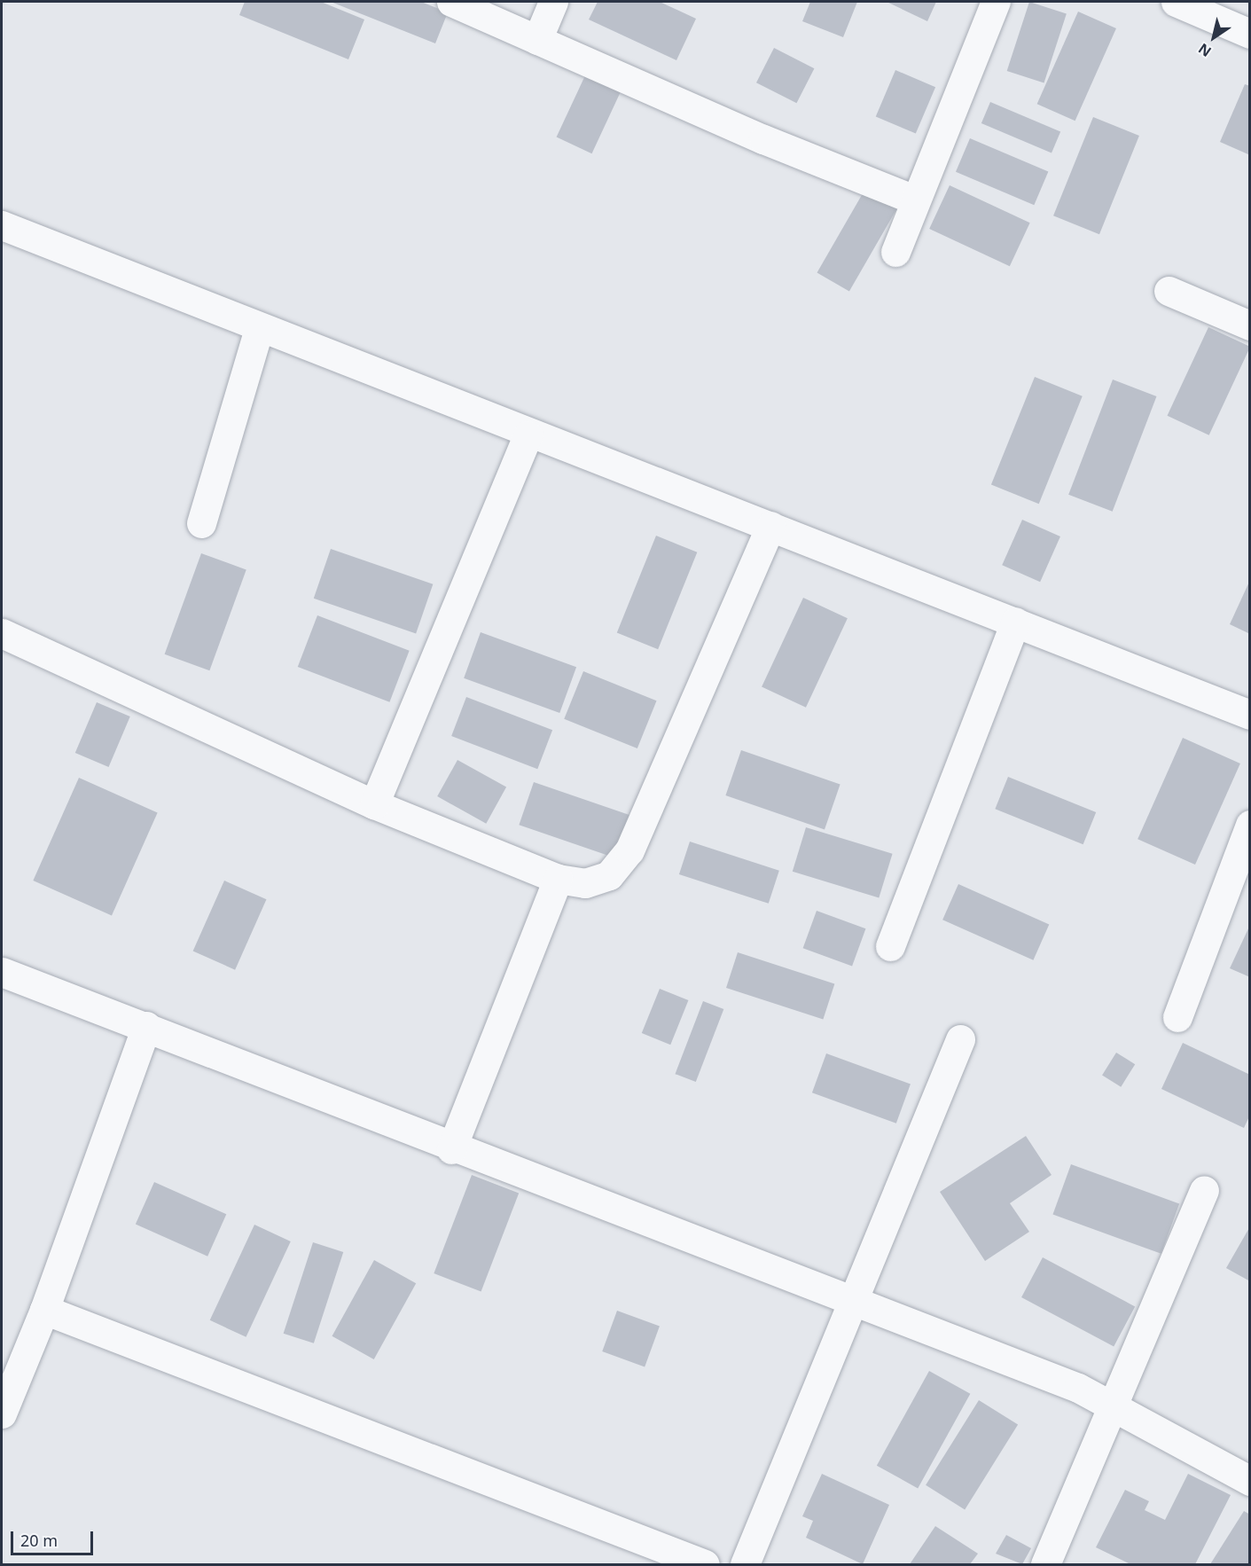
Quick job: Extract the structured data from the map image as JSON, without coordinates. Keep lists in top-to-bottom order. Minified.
{"scale_bar":"20 m","north":"bottom left"}
